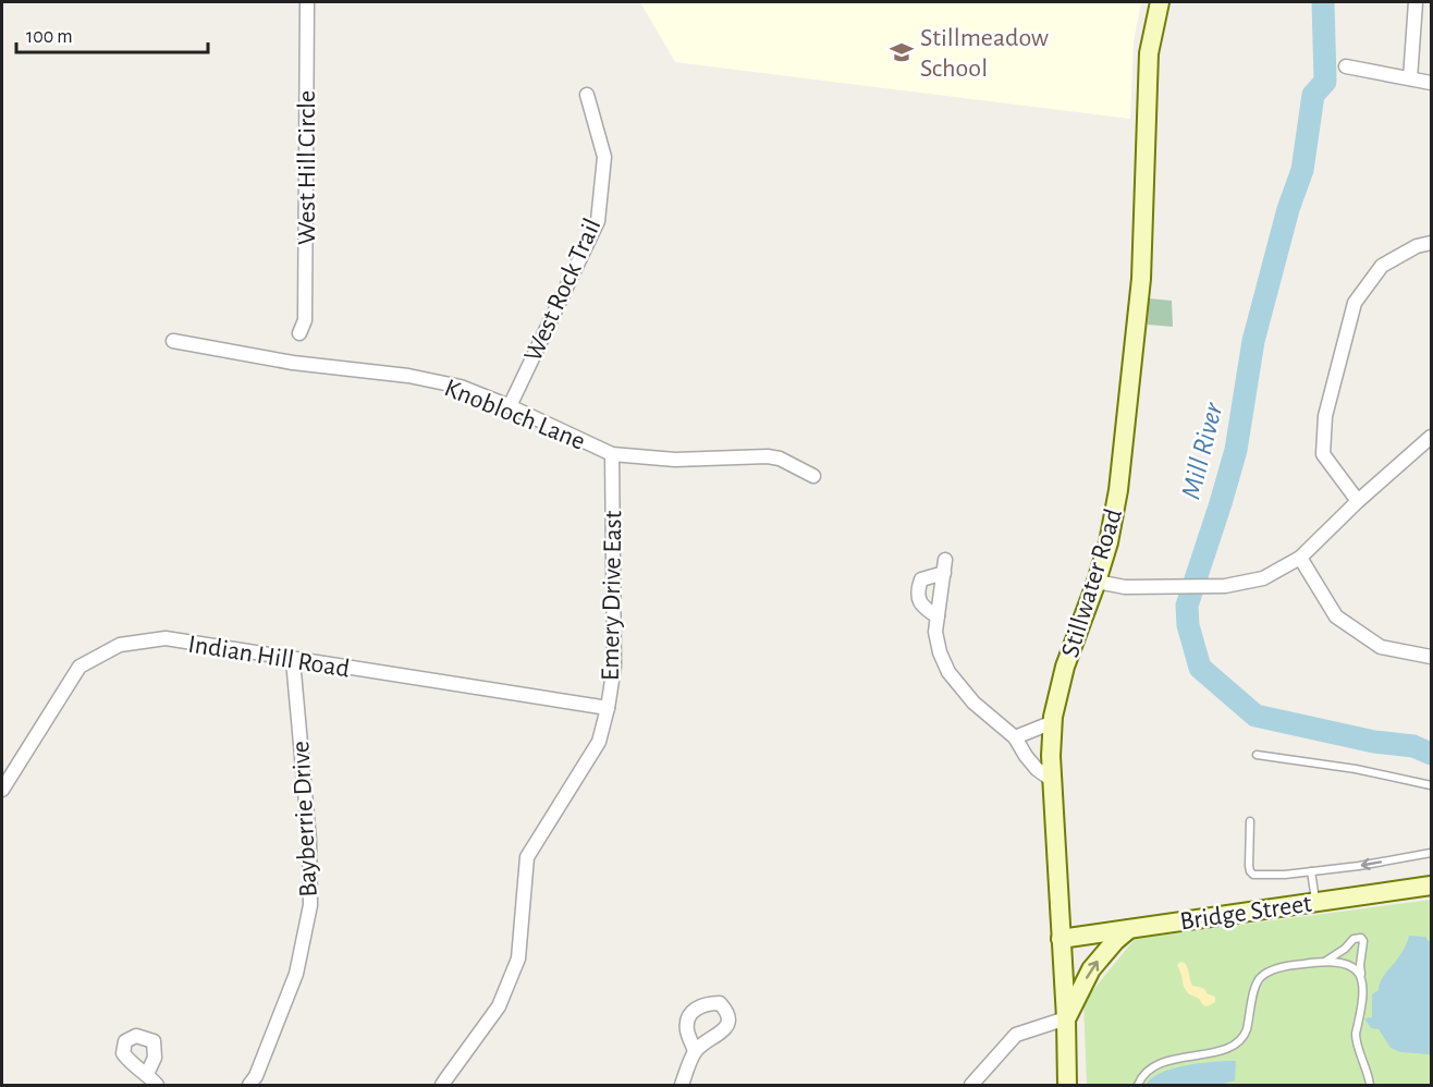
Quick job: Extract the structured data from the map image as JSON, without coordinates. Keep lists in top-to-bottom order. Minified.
{"streets":{"main road":["Stillwater Road","Bridge Street"],"street":["West Hill Circle","West Rock Trail","Knobloch Lane","Emery Drive East","Indian Hill Road","Bayberrie Drive"]},"crossings":[["West Rock Trail","Knobloch Lane"],["Knobloch Lane","Emery Drive East"],["Stillwater Road","Bridge Street"],["Emery Drive East","Indian Hill Road"],["Indian Hill Road","Bayberrie Drive"]],"water":["Mill River"],"places":{"school or university":["Stillmeadow School"]},"scale_bar":"100 m"}
